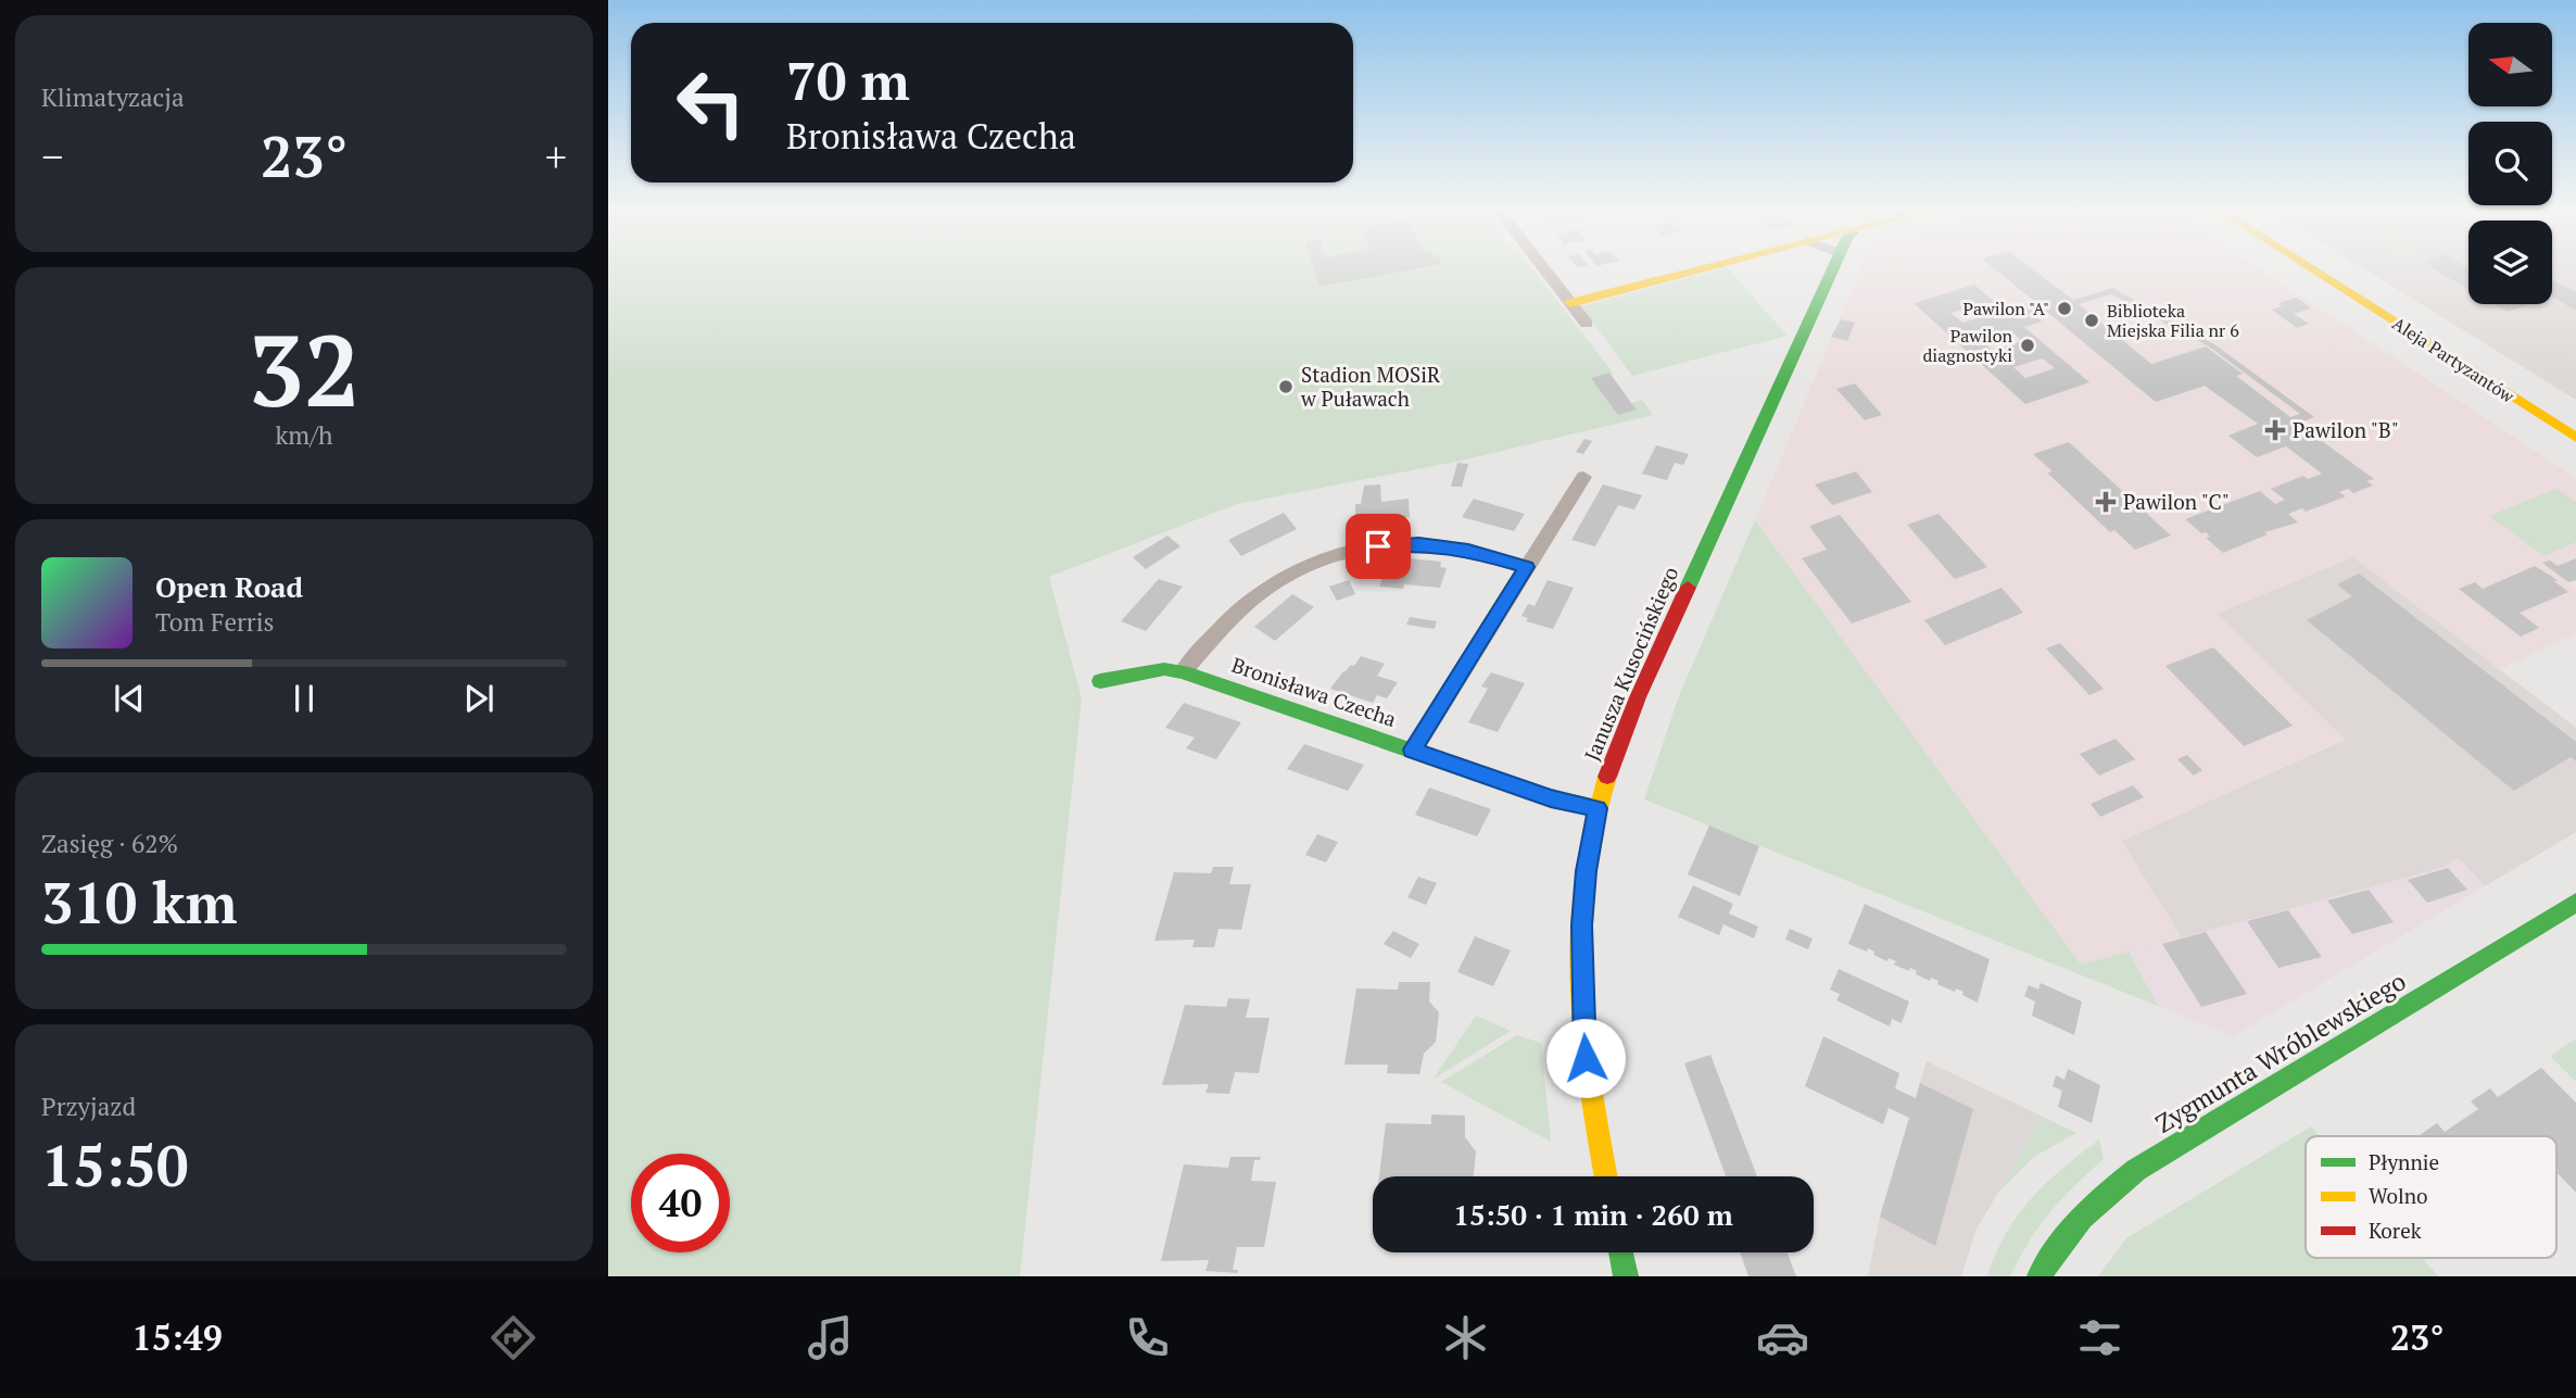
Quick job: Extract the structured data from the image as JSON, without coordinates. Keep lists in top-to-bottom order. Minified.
{"streets":{"street":["Aleja Partyzantów","Janusza Kusocińskiego","Bronisława Czecha","Zygmunta Wróblewskiego"]},"crossings":[["Janusza Kusocińskiego","Bronisława Czecha"]],"places":{"other":["Pawilon \"A\"","Biblioteka Miejska Filia nr 6","Pawilon diagnostyki","Stadion MOSiR w Puławach"],"health":["Pawilon \"B\"","Pawilon \"C\""]},"legend":["Płynnie","Wolno","Korek"],"north":"left","page":{"tile":["Klimatyzacja",["32","km/h"],["Zasięg · 62%","310 km"],["Przyjazd","15:50"]],"turn":["70 m","Bronisława Czecha"],"heat":["−","23°","+"],"song":["Open Road","Tom Ferris"],"limit":"40","trip":"15:50 · 1 min · 260 m","tabs":["15:49","23°"]}}
